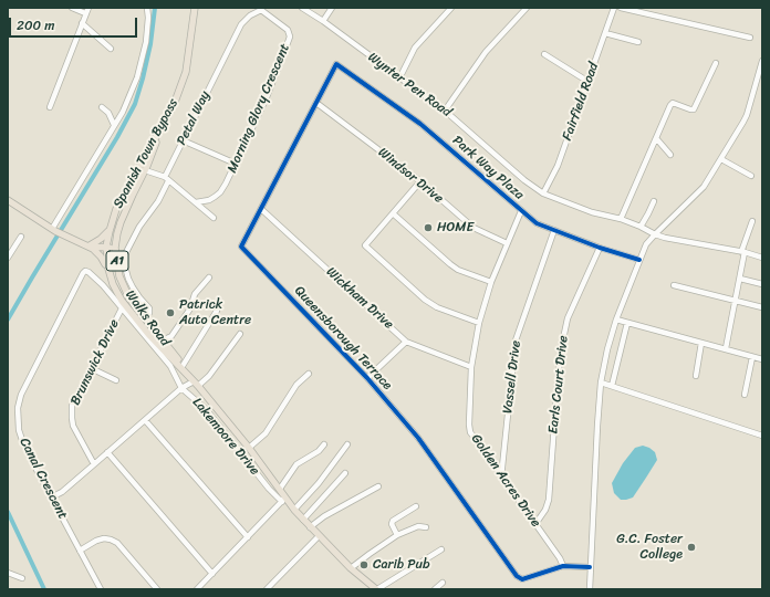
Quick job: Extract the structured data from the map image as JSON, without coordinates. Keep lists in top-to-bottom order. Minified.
{"streets":{"main road":["Spanish Town Bypass","A1","Walks Road"],"street":["Wynter Pen Road","Fairfield Road","Morning Glory Crescent","Petal Way","Park Way Plaza","Windsor Drive","Wickham Drive","Queensborough Terrace","Brunswick Drive","Vassell Drive","Earls Court Drive","Lakemoore Drive","Canal Crescent","Golden Acres Drive"]},"crossings":[["Wynter Pen Road","Fairfield Road"],["Morning Glory Crescent","Petal Way"],["Spanish Town Bypass","Walks Road"],["Park Way Plaza","Queensborough Terrace"],["Park Way Plaza","Vassell Drive"],["Park Way Plaza","Earls Court Drive"],["Park Way Plaza","Golden Acres Drive"],["Windsor Drive","Queensborough Terrace"],["Windsor Drive","Golden Acres Drive"],["Wickham Drive","Queensborough Terrace"],["Wickham Drive","Golden Acres Drive"],["Walks Road","Lakemoore Drive"],["Queensborough Terrace","Golden Acres Drive"],["Brunswick Drive","Lakemoore Drive"],["Vassell Drive","Golden Acres Drive"],["Earls Court Drive","Golden Acres Drive"],["Lakemoore Drive","Canal Crescent"]],"places":["HOME","Patrick Auto Centre","G.C. Foster College","Carib Pub"],"scale_bar":"200 m"}
